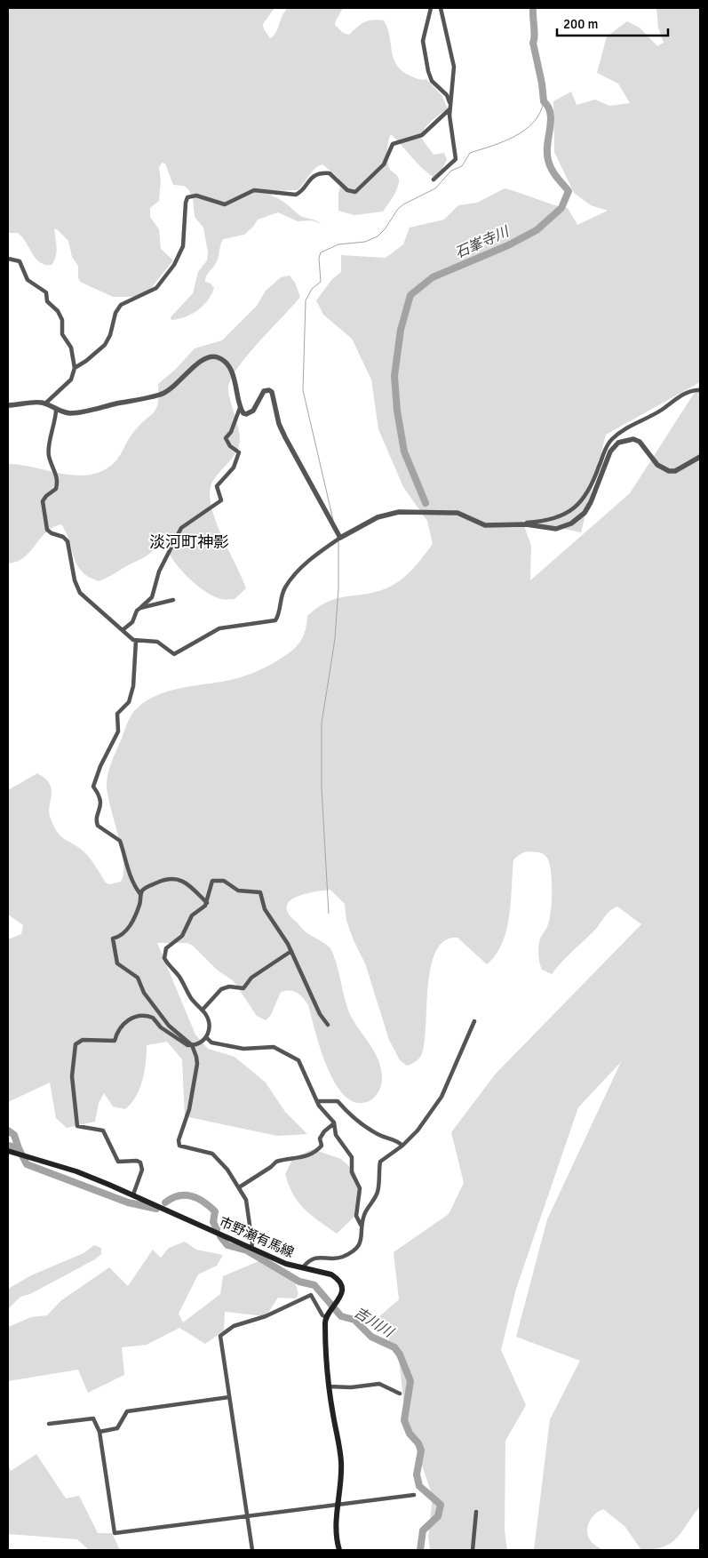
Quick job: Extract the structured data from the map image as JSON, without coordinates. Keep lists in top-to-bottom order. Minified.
{"streets":{"main road":["市野瀬有馬線"]},"districts":["淡河町神影"],"water":["石峯寺川","吉川川"],"scale_bar":"200 m"}
